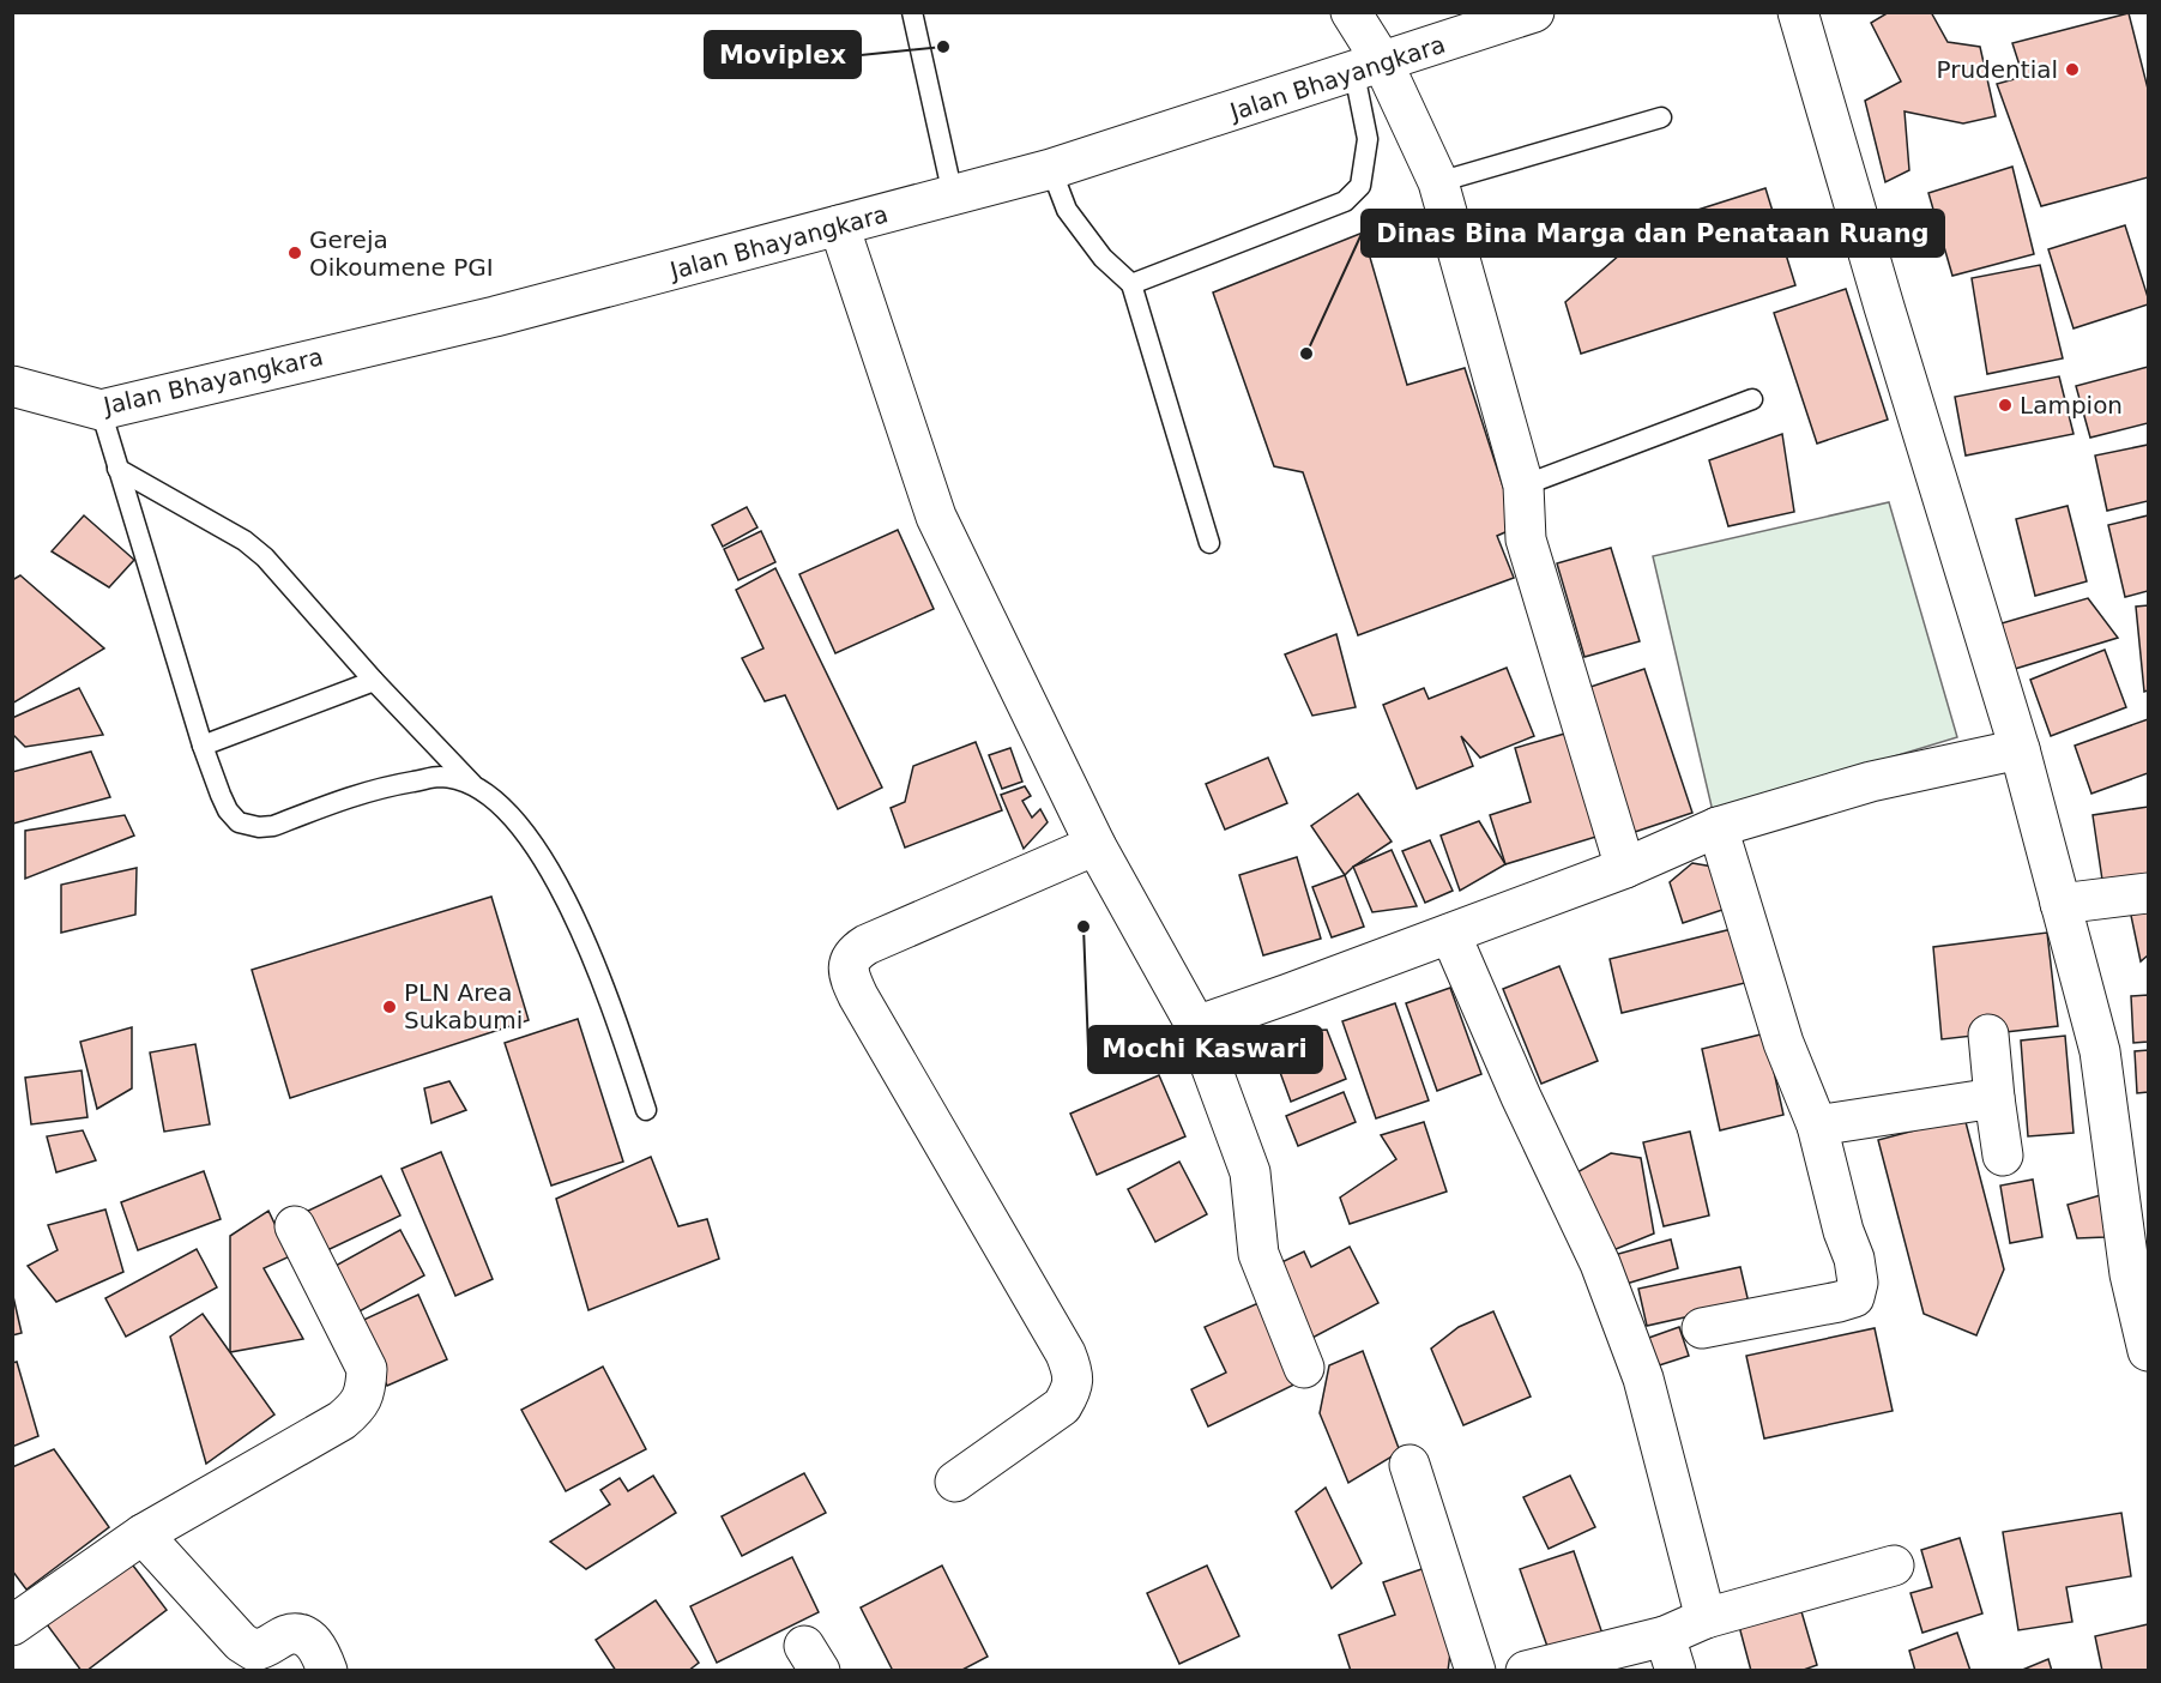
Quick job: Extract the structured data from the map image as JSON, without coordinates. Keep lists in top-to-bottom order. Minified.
{"streets":{"main road":["Jalan Bhayangkara"]},"places":["Moviplex","Prudential","Gereja Oikoumene PGI","Dinas Bina Marga dan Penataan Ruang","Lampion","Mochi Kaswari","PLN Area Sukabumi"]}
